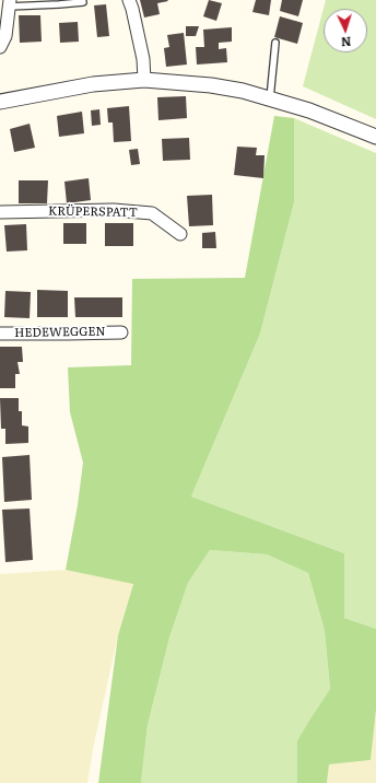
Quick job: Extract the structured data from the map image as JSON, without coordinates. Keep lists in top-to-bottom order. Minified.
{"streets":{"street":["KRÜPERSPATT","HEDEWEGGEN"]},"north":"bottom"}
